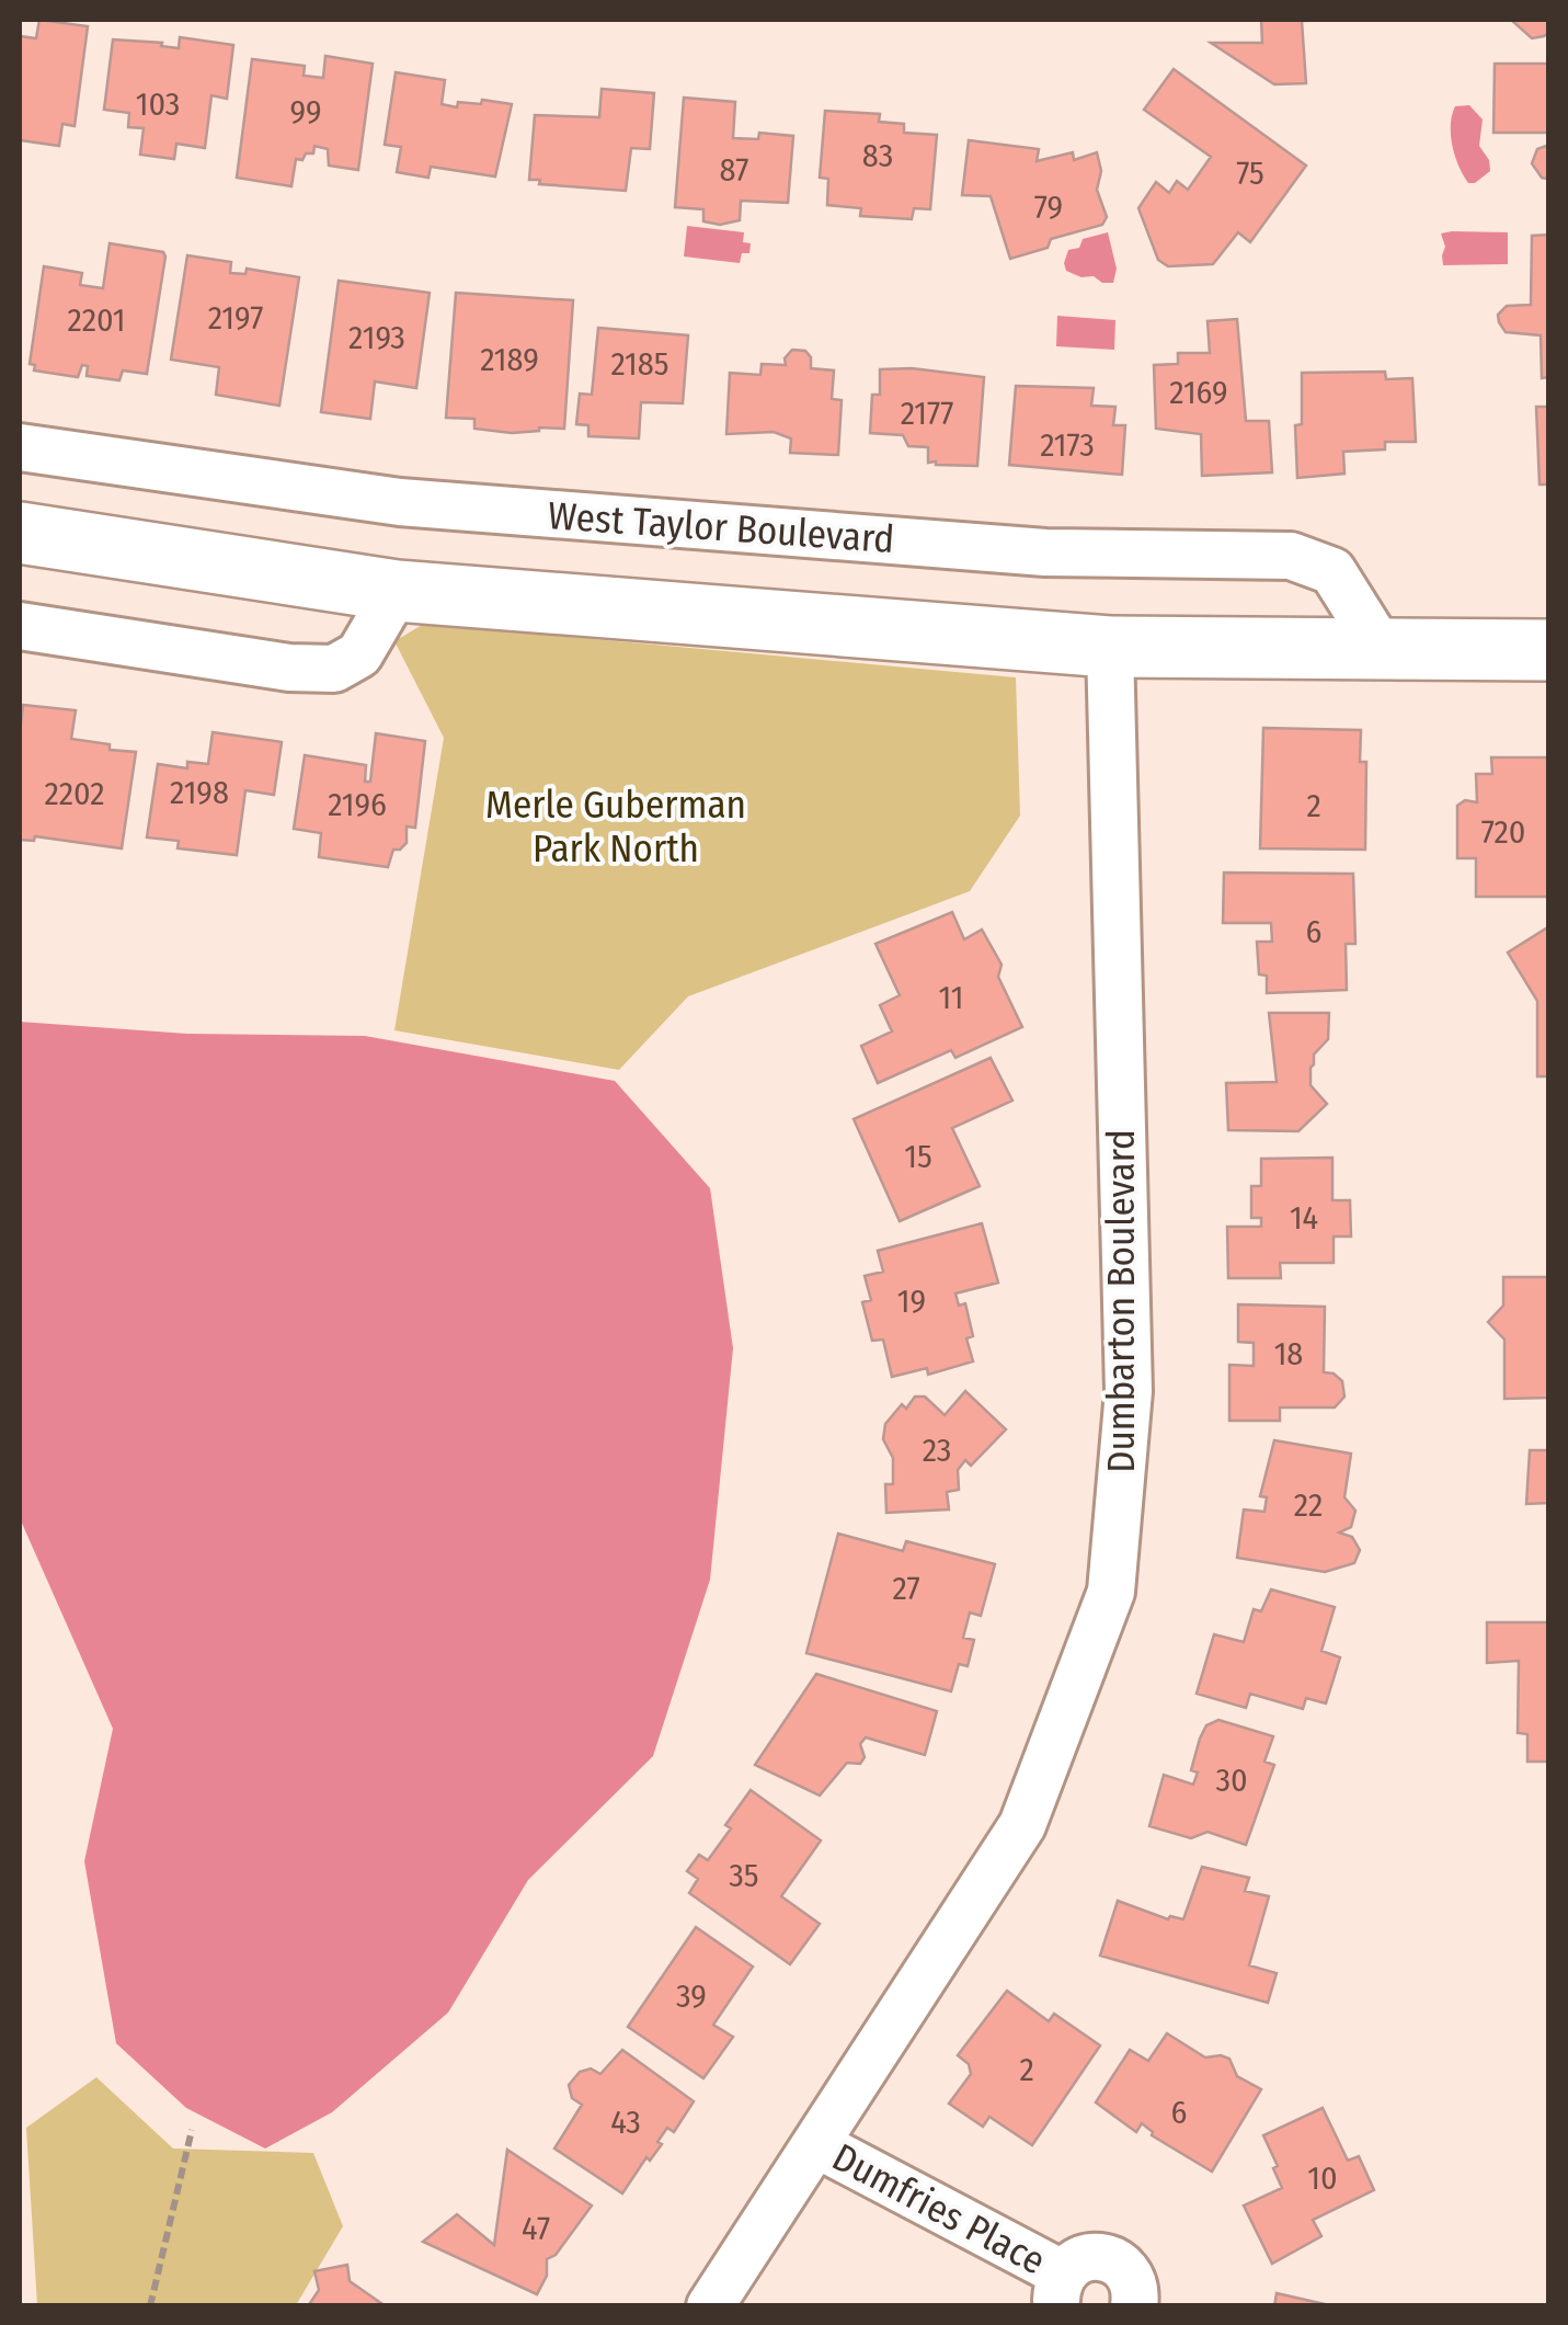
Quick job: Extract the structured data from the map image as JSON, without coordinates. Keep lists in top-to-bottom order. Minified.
{"streets":{"street":["West Taylor Boulevard","Dumbarton Boulevard","Dumfries Place"]},"crossings":[["Dumbarton Boulevard","Dumfries Place"]],"parks":["Merle Guberman Park North"],"house_numbers":["103","99","83","87","75","79","2197","2201","2193","2189","2185","2169","2177","2173","2198","2202","2196","2","720","6","11","15","14","19","18","23","22","27","30","35","39","2","6","43","10","47"]}
